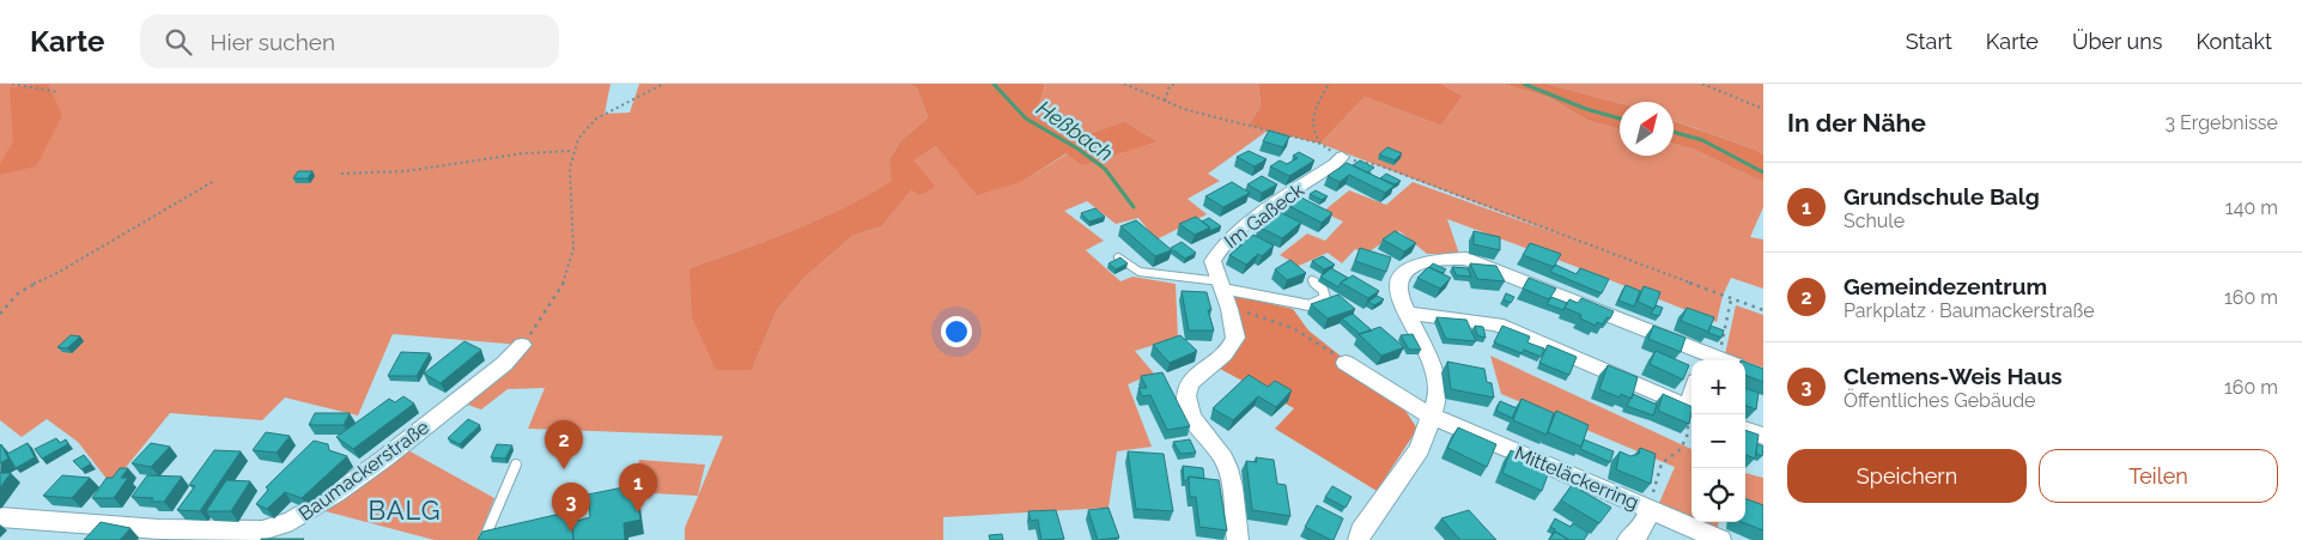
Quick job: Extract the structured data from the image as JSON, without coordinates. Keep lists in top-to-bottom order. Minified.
{"streets":{"street":["Im Gaßeck","Baumackerstraße","Mitteläckerring"]},"districts":["BALG"],"water":["Heßbach"],"north":"top right","page":{"header":"Karte","search":"Hier suchen","nav":["Start","Karte","Über uns","Kontakt"],"heading":["In der Nähe","3 Ergebnisse"],"list":[{"mark":"1","name":"Grundschule Balg","note":"Schule","value":"140 m"},{"mark":"2","name":"Gemeindezentrum","note":"Parkplatz · Baumackerstraße","value":"160 m"},{"mark":"3","name":"Clemens-Weis Haus","note":"Öffentliches Gebäude","value":"160 m"}],"map_buttons":["+","−"],"pins":["2","1","3"],"buttons":["Speichern","Teilen"]}}
